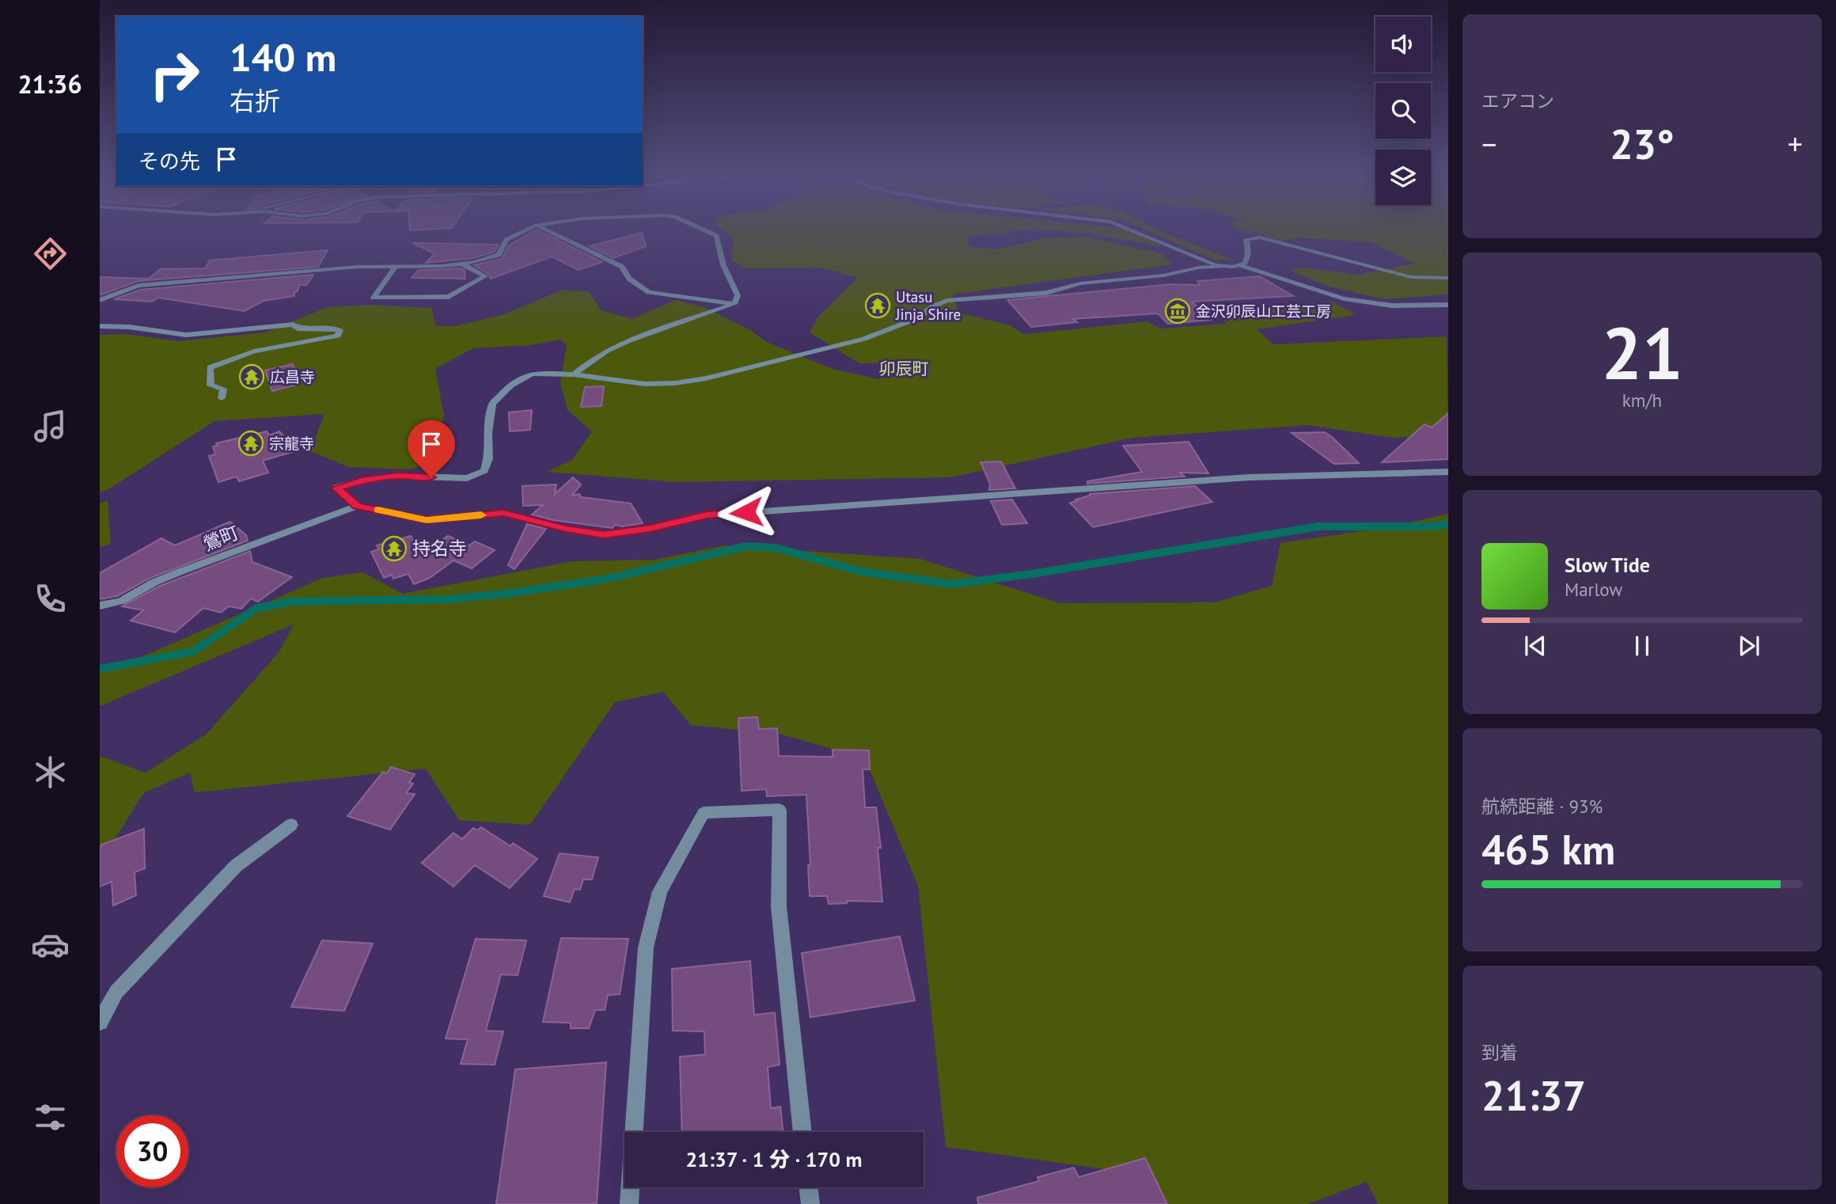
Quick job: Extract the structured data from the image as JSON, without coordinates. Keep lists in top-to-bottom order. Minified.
{"streets":{"street":["鶯町"]},"districts":["卯辰町"],"places":{"temple":["Utasu Jinja Shire","広昌寺","宗龍寺","持名寺"],"museum":["金沢卯辰山工芸工房"]},"page":{"tabs":"21:36","tile":["エアコン",["21","km/h"],["航続距離 · 93%","465 km"],["到着","21:37"]],"turn":["140 m","右折"],"heat":["−","23°","+"],"then":"その先","song":["Slow Tide","Marlow"],"limit":"30","trip":"21:37 · 1 分 · 170 m"}}
